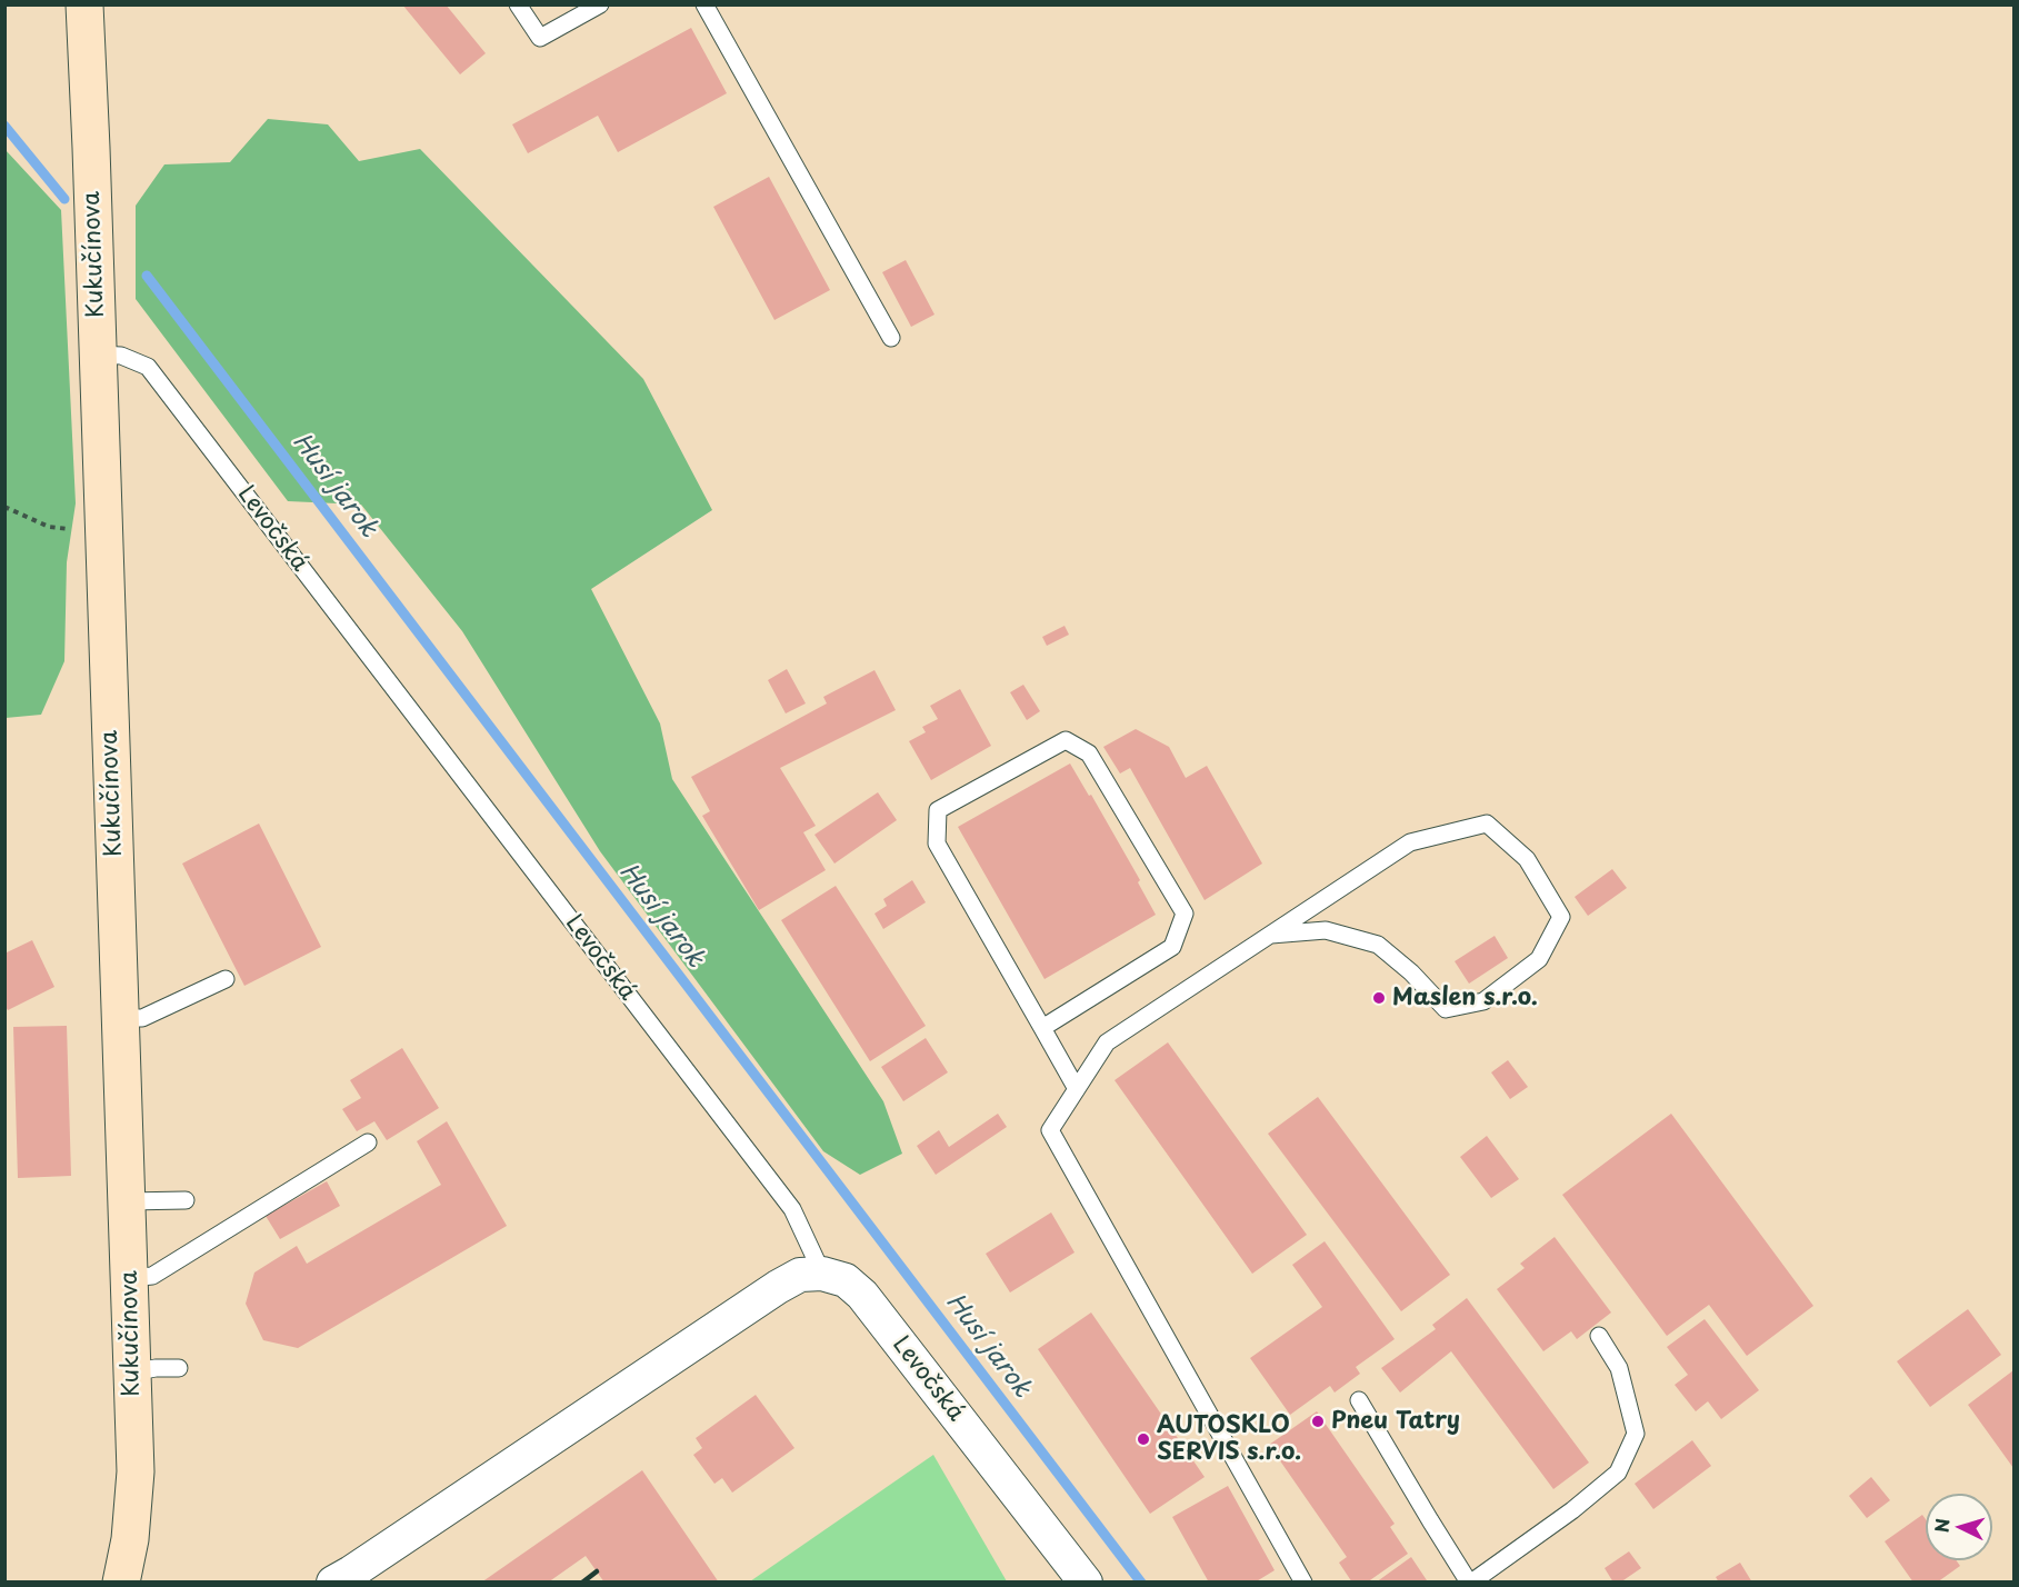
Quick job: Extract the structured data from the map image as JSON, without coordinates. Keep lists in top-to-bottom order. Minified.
{"streets":{"street":["Kukučínova","Levočská"]},"crossings":[["Kukučínova","Levočská"]],"water":["Husí jarok"],"places":["Maslen s.r.o.","Pneu Tatry","AUTOSKLO SERVIS s.r.o."],"north":"left"}
